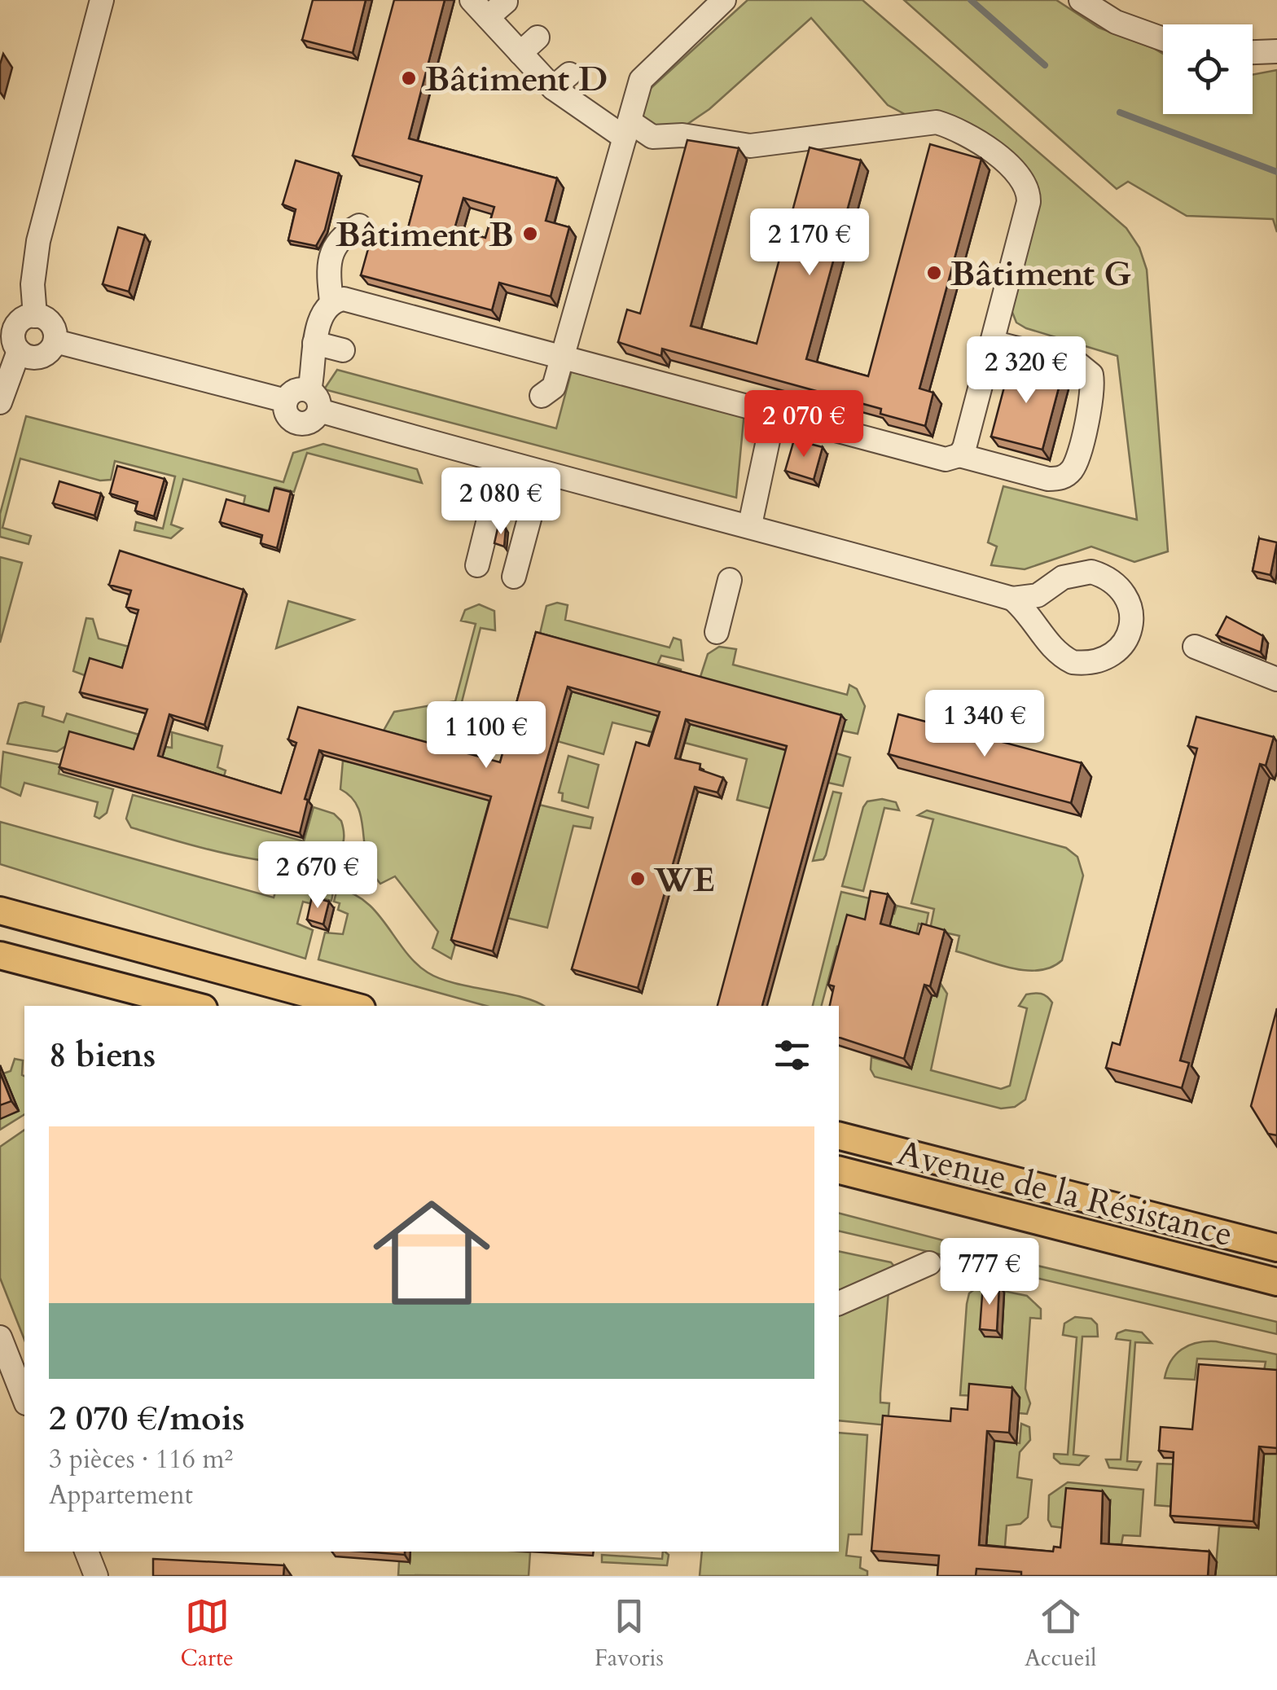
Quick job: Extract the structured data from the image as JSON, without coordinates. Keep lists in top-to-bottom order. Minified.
{"streets":{"main road":["Avenue de la Résistance"]},"places":["Bâtiment D","Bâtiment B","Bâtiment G","WE"],"page":{"price":["2 170 €","2 320 €","2 070 €","2 080 €","1 340 €","1 100 €","2 670 €","777 €"],"heading":"8 biens","list":[{"name":"2 070 €/mois","note":"3 pièces · 116 m² · Appartement"}],"tabs":["Carte","Favoris","Accueil"]}}
